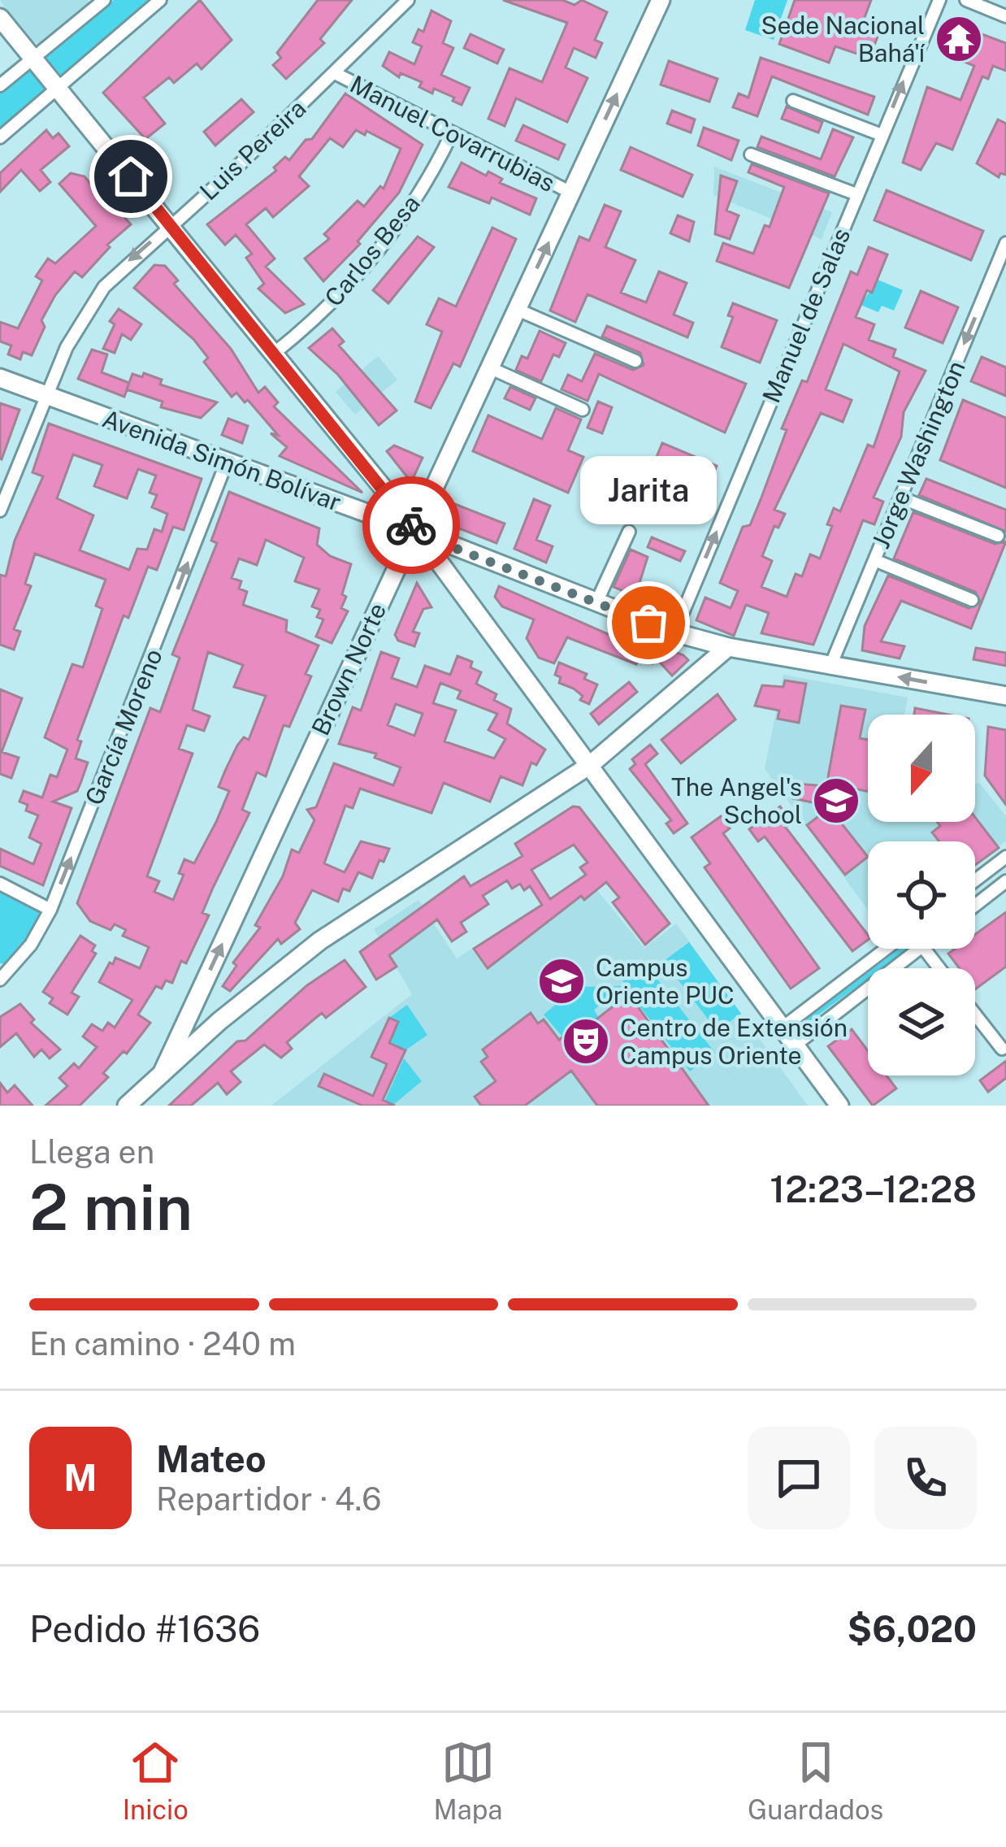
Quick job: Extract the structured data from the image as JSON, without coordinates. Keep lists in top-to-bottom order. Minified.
{"streets":{"street":["Manuel Covarrubias","Luis Pereira","Carlos Besa","Manuel de Salas","Jorge Washington","Avenida Simón Bolívar","Brown Norte","García Moreno"]},"crossings":[["Manuel Covarrubias","Luis Pereira"],["Manuel Covarrubias","Carlos Besa"],["Manuel Covarrubias","Brown Norte"],["Luis Pereira","Avenida Simón Bolívar"],["Manuel de Salas","Avenida Simón Bolívar"],["Jorge Washington","Avenida Simón Bolívar"],["Avenida Simón Bolívar","Brown Norte"],["Avenida Simón Bolívar","García Moreno"]],"one_way":["Manuel de Salas","Jorge Washington","Brown Norte","García Moreno"],"places":{"temple":["Sede Nacional Bahá'í"],"other":["Jarita"],"school or university":["The Angel's School","Campus Oriente PUC"],"theatre":["Centro de Extensión Campus Oriente"]},"north":"bottom","page":{"bubble":"Jarita","heading":["2 min","Llega en","12:23–12:28"],"panel":["Mateo","Repartidor · 4.6","Pedido #1636","$6,020"],"bar":"En camino · 240 m","round":"M","tabs":["Inicio","Mapa","Guardados"]}}
